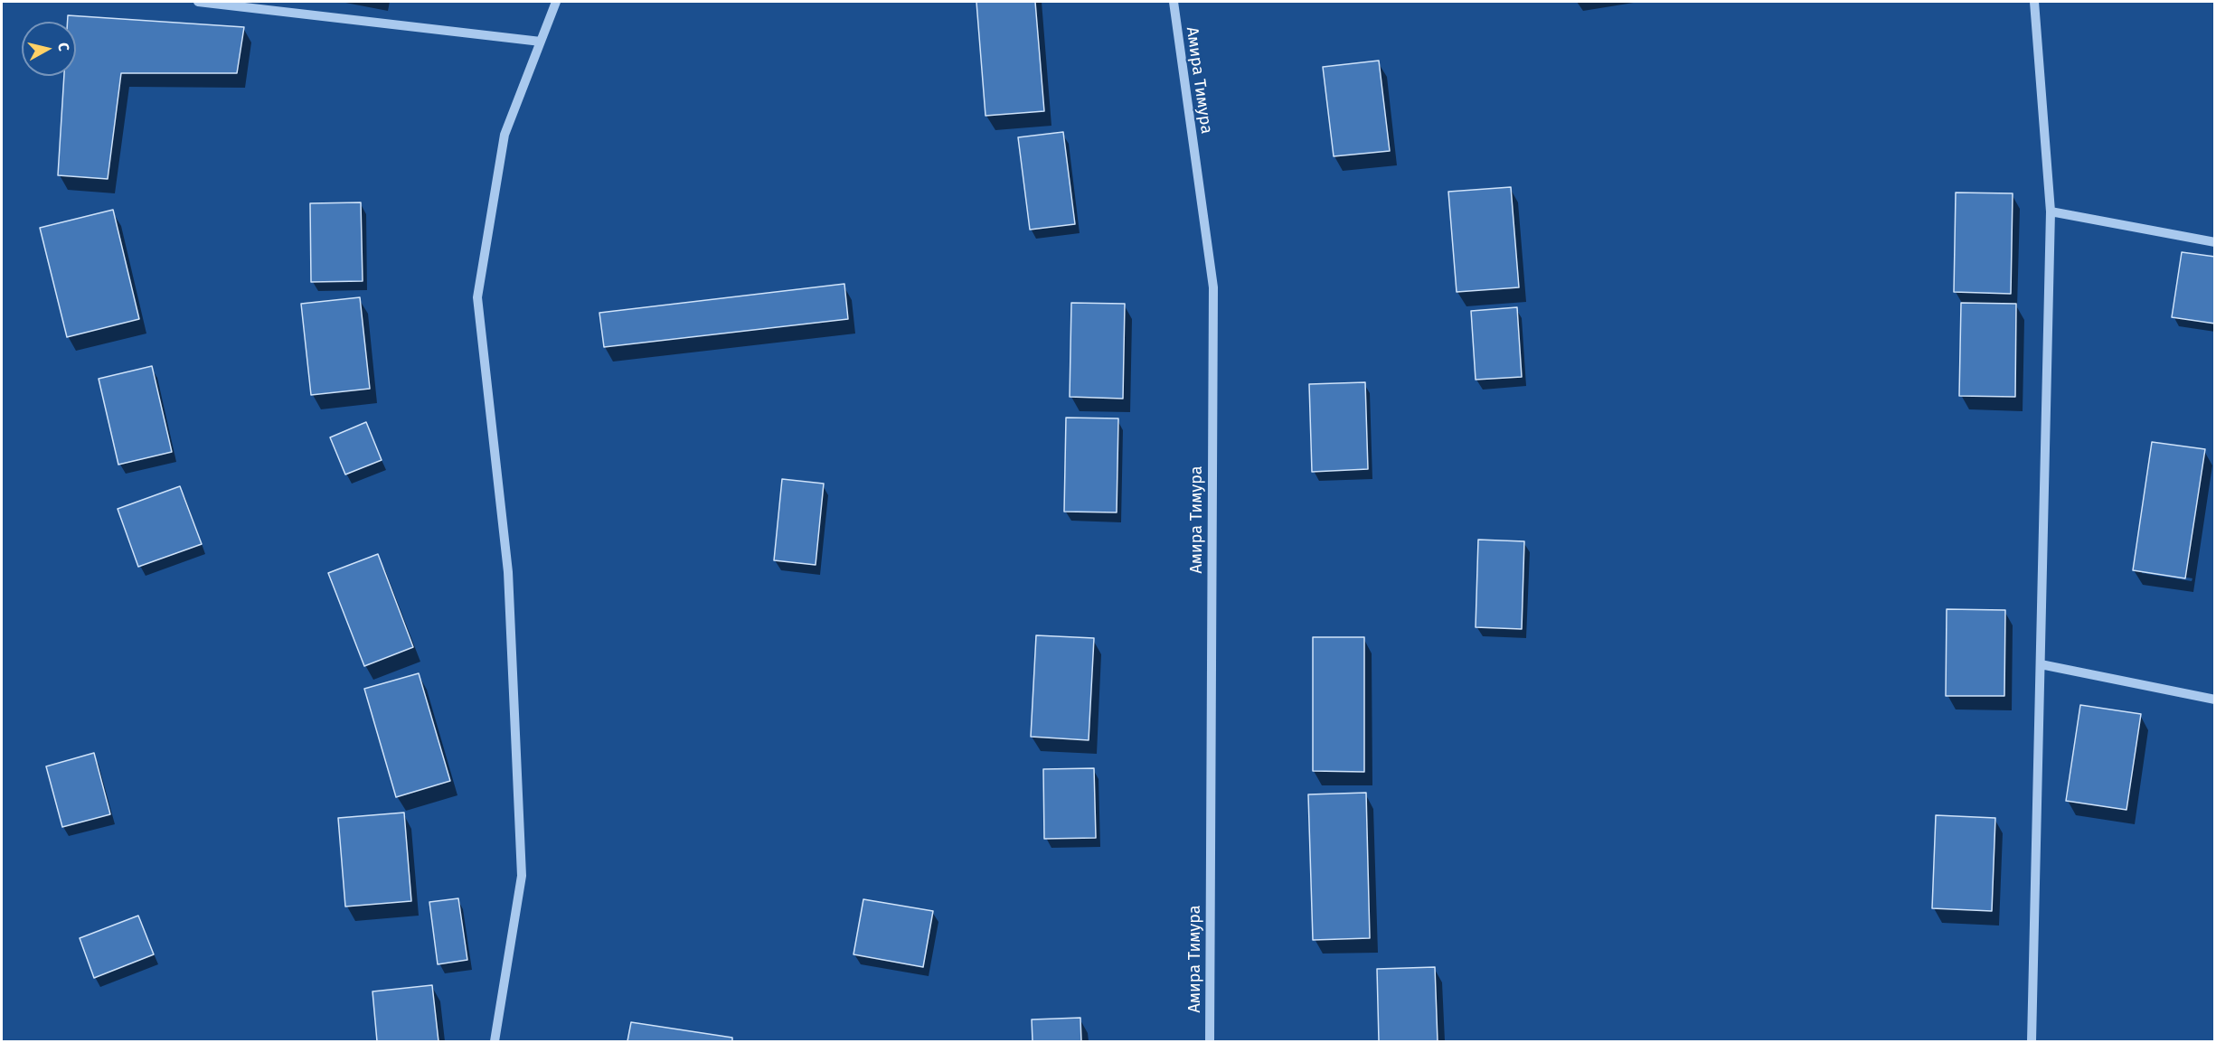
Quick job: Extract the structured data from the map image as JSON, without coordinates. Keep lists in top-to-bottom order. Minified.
{"streets":{"street":["Амира Тимура"]},"north":"right"}
